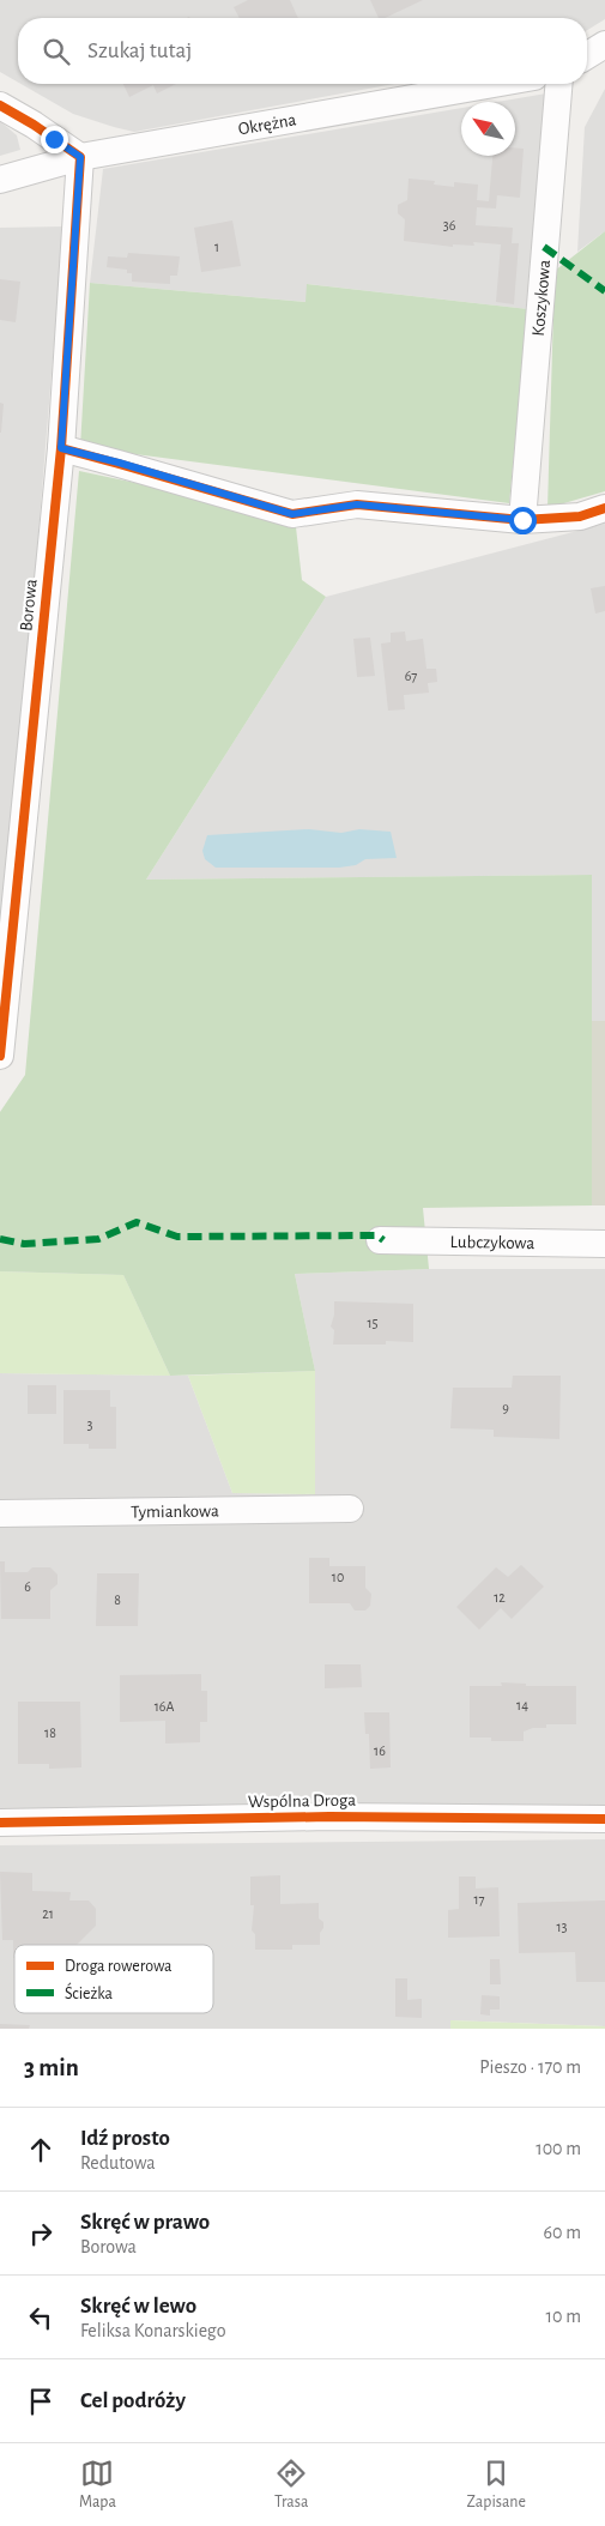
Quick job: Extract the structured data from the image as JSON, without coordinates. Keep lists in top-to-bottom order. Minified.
{"streets":{"street":["Okrężna","Koszykowa","Borowa","Lubczykowa","Tymiankowa","Wspólna Droga"]},"crossings":[["Okrężna","Borowa"]],"house_numbers":["36","1","67","15","9","3","10","6","12","8","14","16A","18","16","17","21","13"],"legend":["Droga rowerowa","Ścieżka"],"north":"top left","page":{"search":"Szukaj tutaj","heading":["3 min","Pieszo · 170 m"],"list":[["Idź prosto","Redutowa","100 m"],["Skręć w prawo","Borowa","60 m"],["Skręć w lewo","Feliksa Konarskiego","10 m"],"Cel podróży"],"nav":["Mapa","Trasa","Zapisane"]}}
